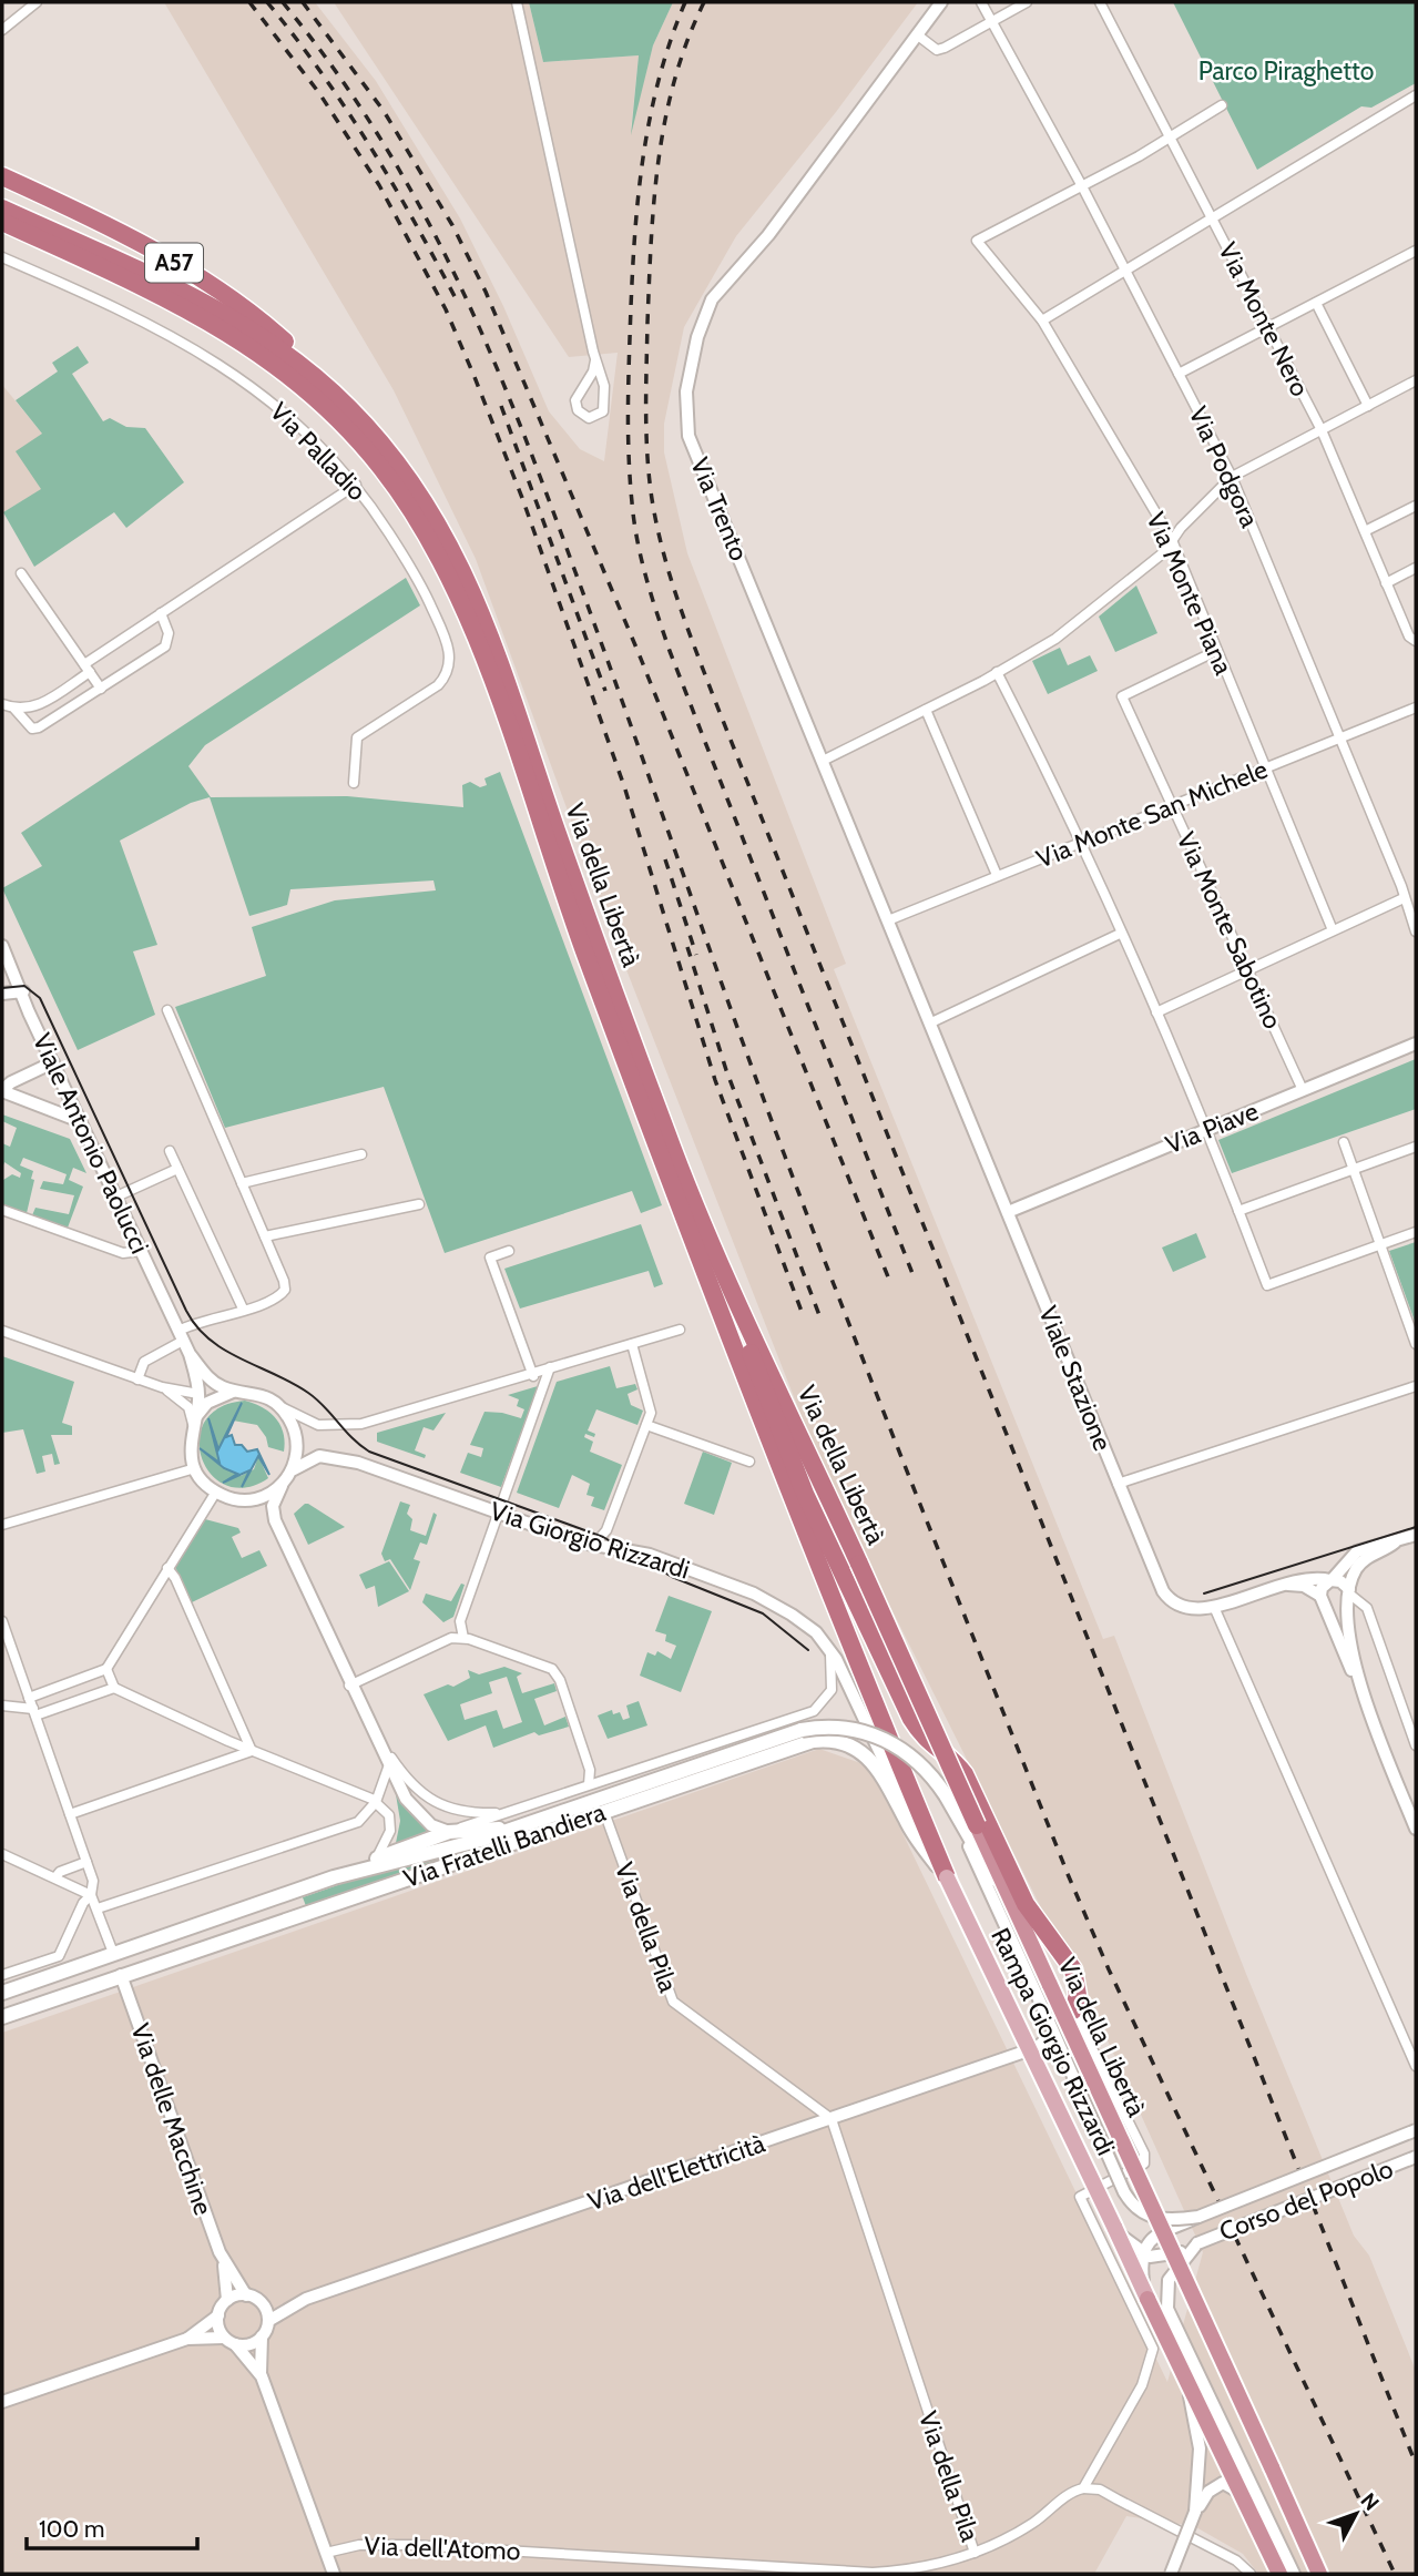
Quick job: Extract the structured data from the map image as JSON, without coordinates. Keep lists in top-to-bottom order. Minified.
{"streets":{"highway":["A57","Via della Libertà","Rampa Giorgio Rizzardi"],"main road":["Via Fratelli Bandiera"],"street":["Via Monte Nero","Via Palladio","Via Podgora","Via Trento","Via Monte Piana","Via Monte San Michele","Via Monte Sabotino","Via Piave","Viale Antonio Paolucci","Viale Stazione","Via Giorgio Rizzardi","Via della Pila","Via delle Macchine","Via dell'Elettricità","Corso del Popolo","Via dell'Atomo"]},"crossings":[["A57","Via della Libertà"],["Via Podgora","Via Monte Piana"],["Via Podgora","Via Monte San Michele"],["Via Trento","Via Monte San Michele"],["Via Trento","Viale Stazione"],["Via Monte Piana","Via Monte San Michele"],["Via Monte Piana","Via Monte Sabotino"],["Via Monte San Michele","Via Monte Sabotino"],["Via della Libertà","Via Giorgio Rizzardi"],["Via della Libertà","Via Fratelli Bandiera"],["Via della Libertà","Rampa Giorgio Rizzardi"],["Via Monte Sabotino","Via Piave"],["Via Piave","Viale Stazione"],["Via Giorgio Rizzardi","Via Fratelli Bandiera"],["Via Giorgio Rizzardi","Rampa Giorgio Rizzardi"],["Via Fratelli Bandiera","Via della Pila"],["Via Fratelli Bandiera","Rampa Giorgio Rizzardi"],["Via Fratelli Bandiera","Via delle Macchine"],["Via della Pila","Via dell'Elettricità"],["Via della Pila","Via dell'Atomo"],["Via delle Macchine","Via dell'Elettricità"]],"parks":["Parco Piraghetto"],"scale_bar":"100 m","north":"top right"}
